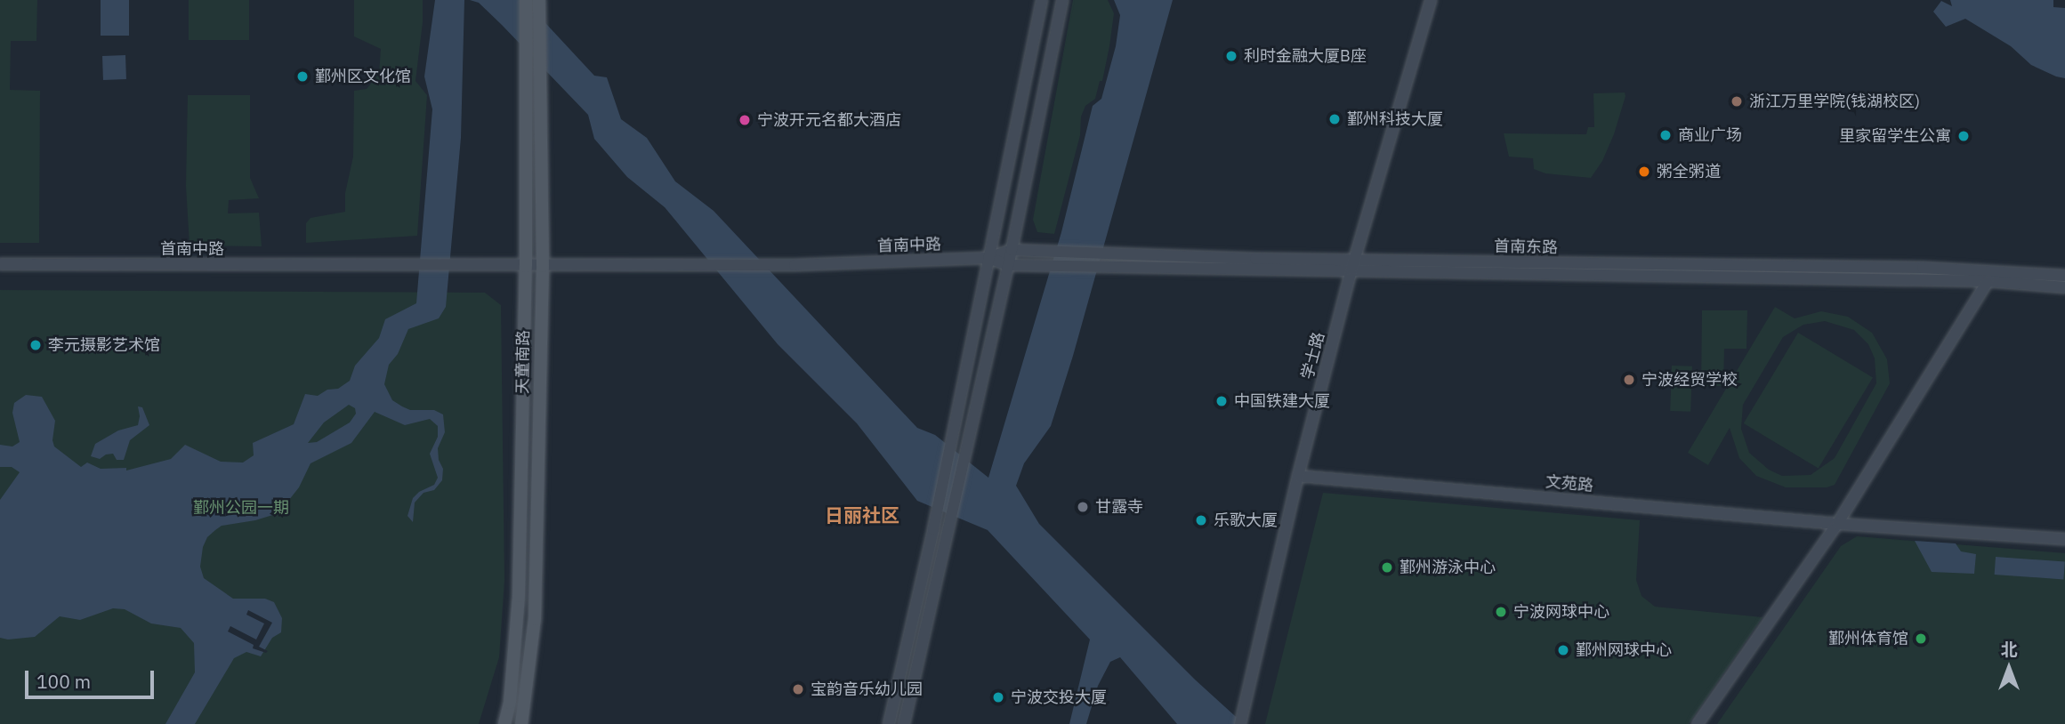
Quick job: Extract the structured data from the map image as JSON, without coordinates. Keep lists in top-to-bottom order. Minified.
{"streets":{"main road":["首南中路","首南东路","学士路","天童南路","文苑路"]},"crossings":[["首南中路","首南东路"],["首南中路","天童南路"],["首南东路","学士路"],["学士路","文苑路"]],"districts":["日丽社区"],"parks":["鄞州公园一期"],"places":["利时金融大厦B座","鄞州区文化馆","浙江万里学院(钱湖校区)","鄞州科技大厦","宁波开元名都大酒店","商业广场","里家留学生公寓","粥全粥道","李元摄影艺术馆","宁波经贸学校","中国铁建大厦","甘露寺","乐歌大厦","鄞州游泳中心","宁波网球中心","鄞州体育馆","鄞州网球中心","宝韵音乐幼儿园","宁波交投大厦"],"scale_bar":"100 m","north":"top"}
